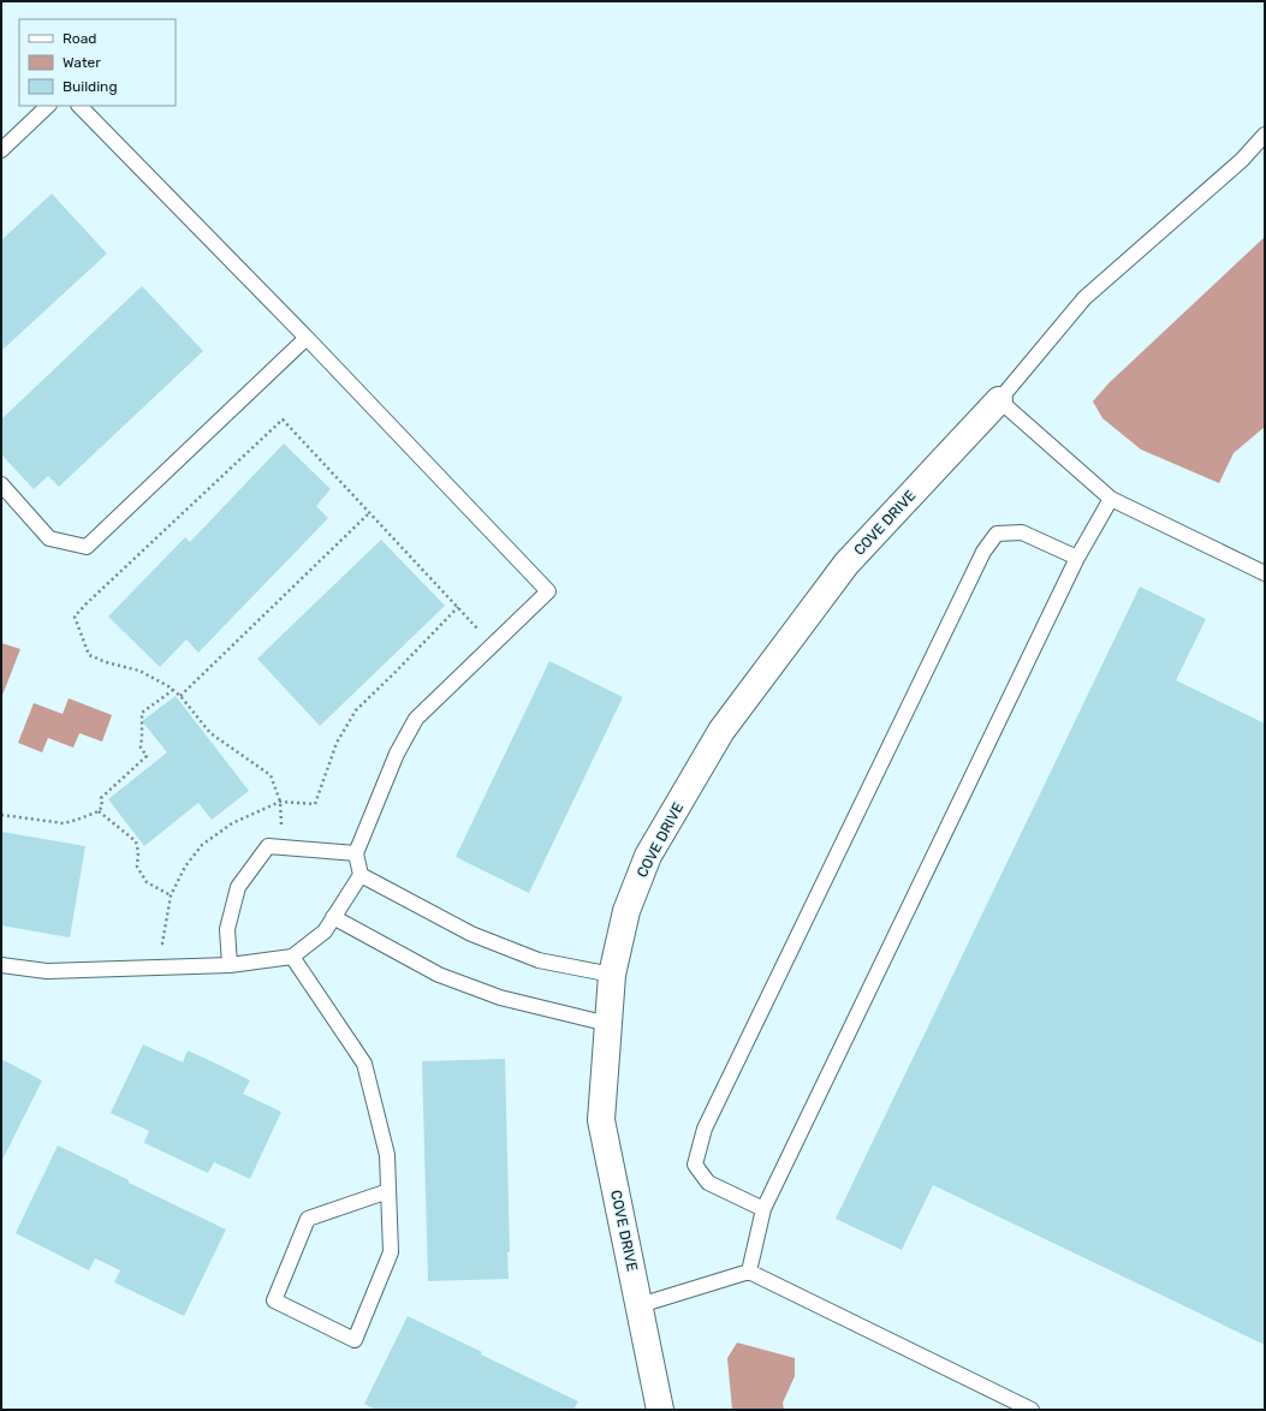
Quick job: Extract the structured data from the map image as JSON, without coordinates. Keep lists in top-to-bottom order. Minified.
{"streets":{"street":["COVE DRIVE"]},"legend":["Road","Water","Building"]}
